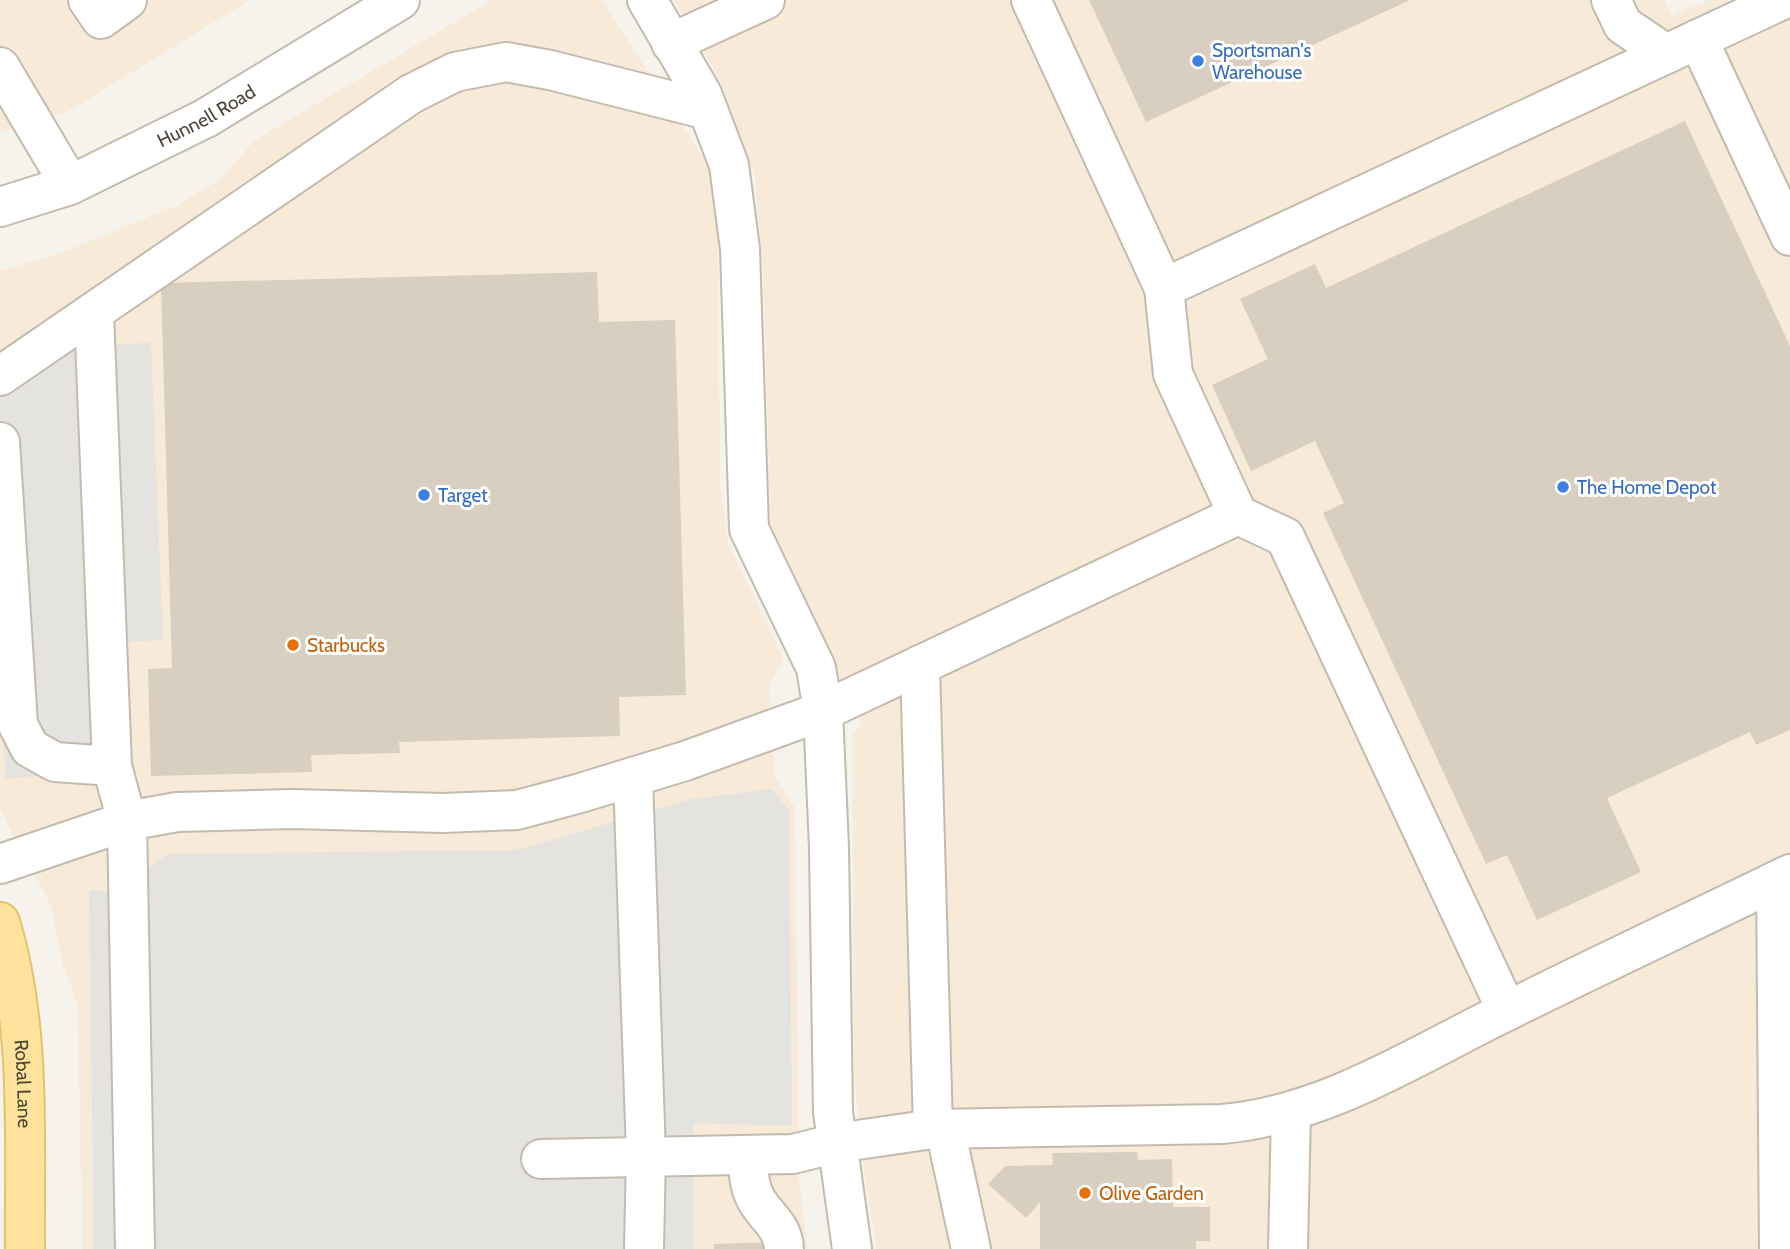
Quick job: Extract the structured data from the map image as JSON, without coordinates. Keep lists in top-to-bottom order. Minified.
{"streets":{"main road":["Robal Lane"],"street":["Hunnell Road"]},"places":["Sportsman's Warehouse","The Home Depot","Target","Starbucks","Olive Garden"]}
